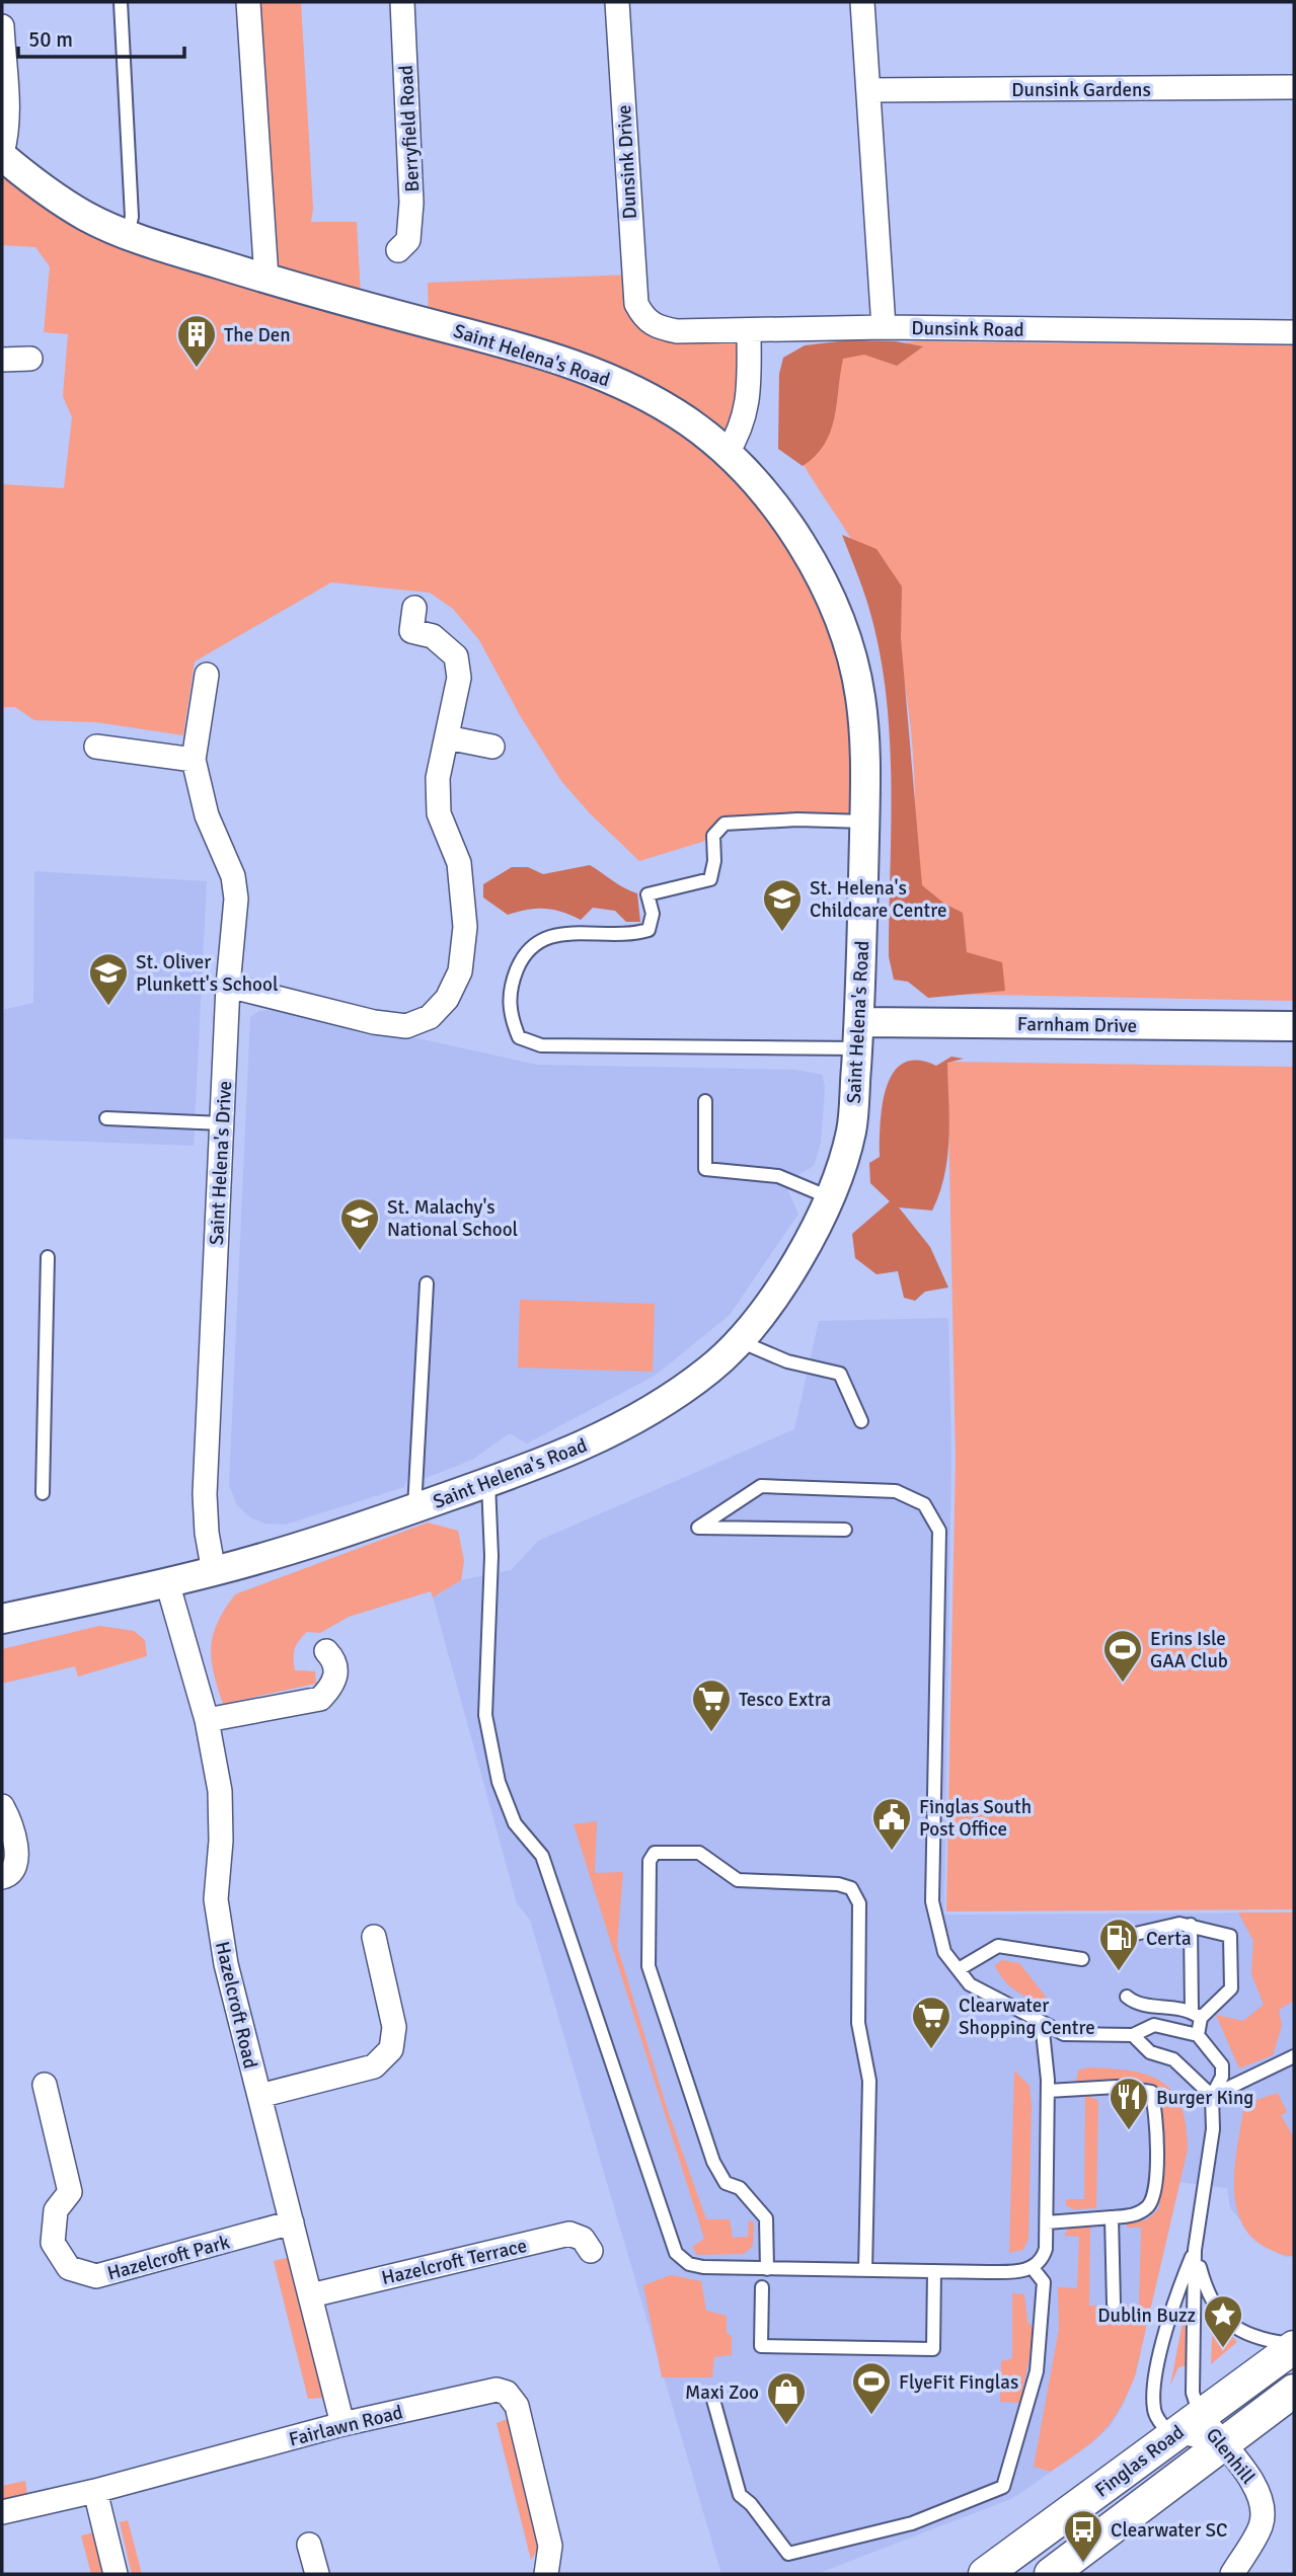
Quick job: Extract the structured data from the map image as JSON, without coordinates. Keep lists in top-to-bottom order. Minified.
{"streets":{"main road":["Finglas Road"],"street":["Dunsink Gardens","Berryfield Road","Dunsink Drive","Dunsink Road","Saint Helena's Road","Farnham Drive","Saint Helena's Drive","Hazelcroft Road","Hazelcroft Park","Hazelcroft Terrace","Fairlawn Road","Glenhill"]},"crossings":[["Dunsink Drive","Dunsink Road"],["Saint Helena's Road","Farnham Drive"],["Saint Helena's Road","Saint Helena's Drive"],["Saint Helena's Road","Hazelcroft Road"],["Hazelcroft Road","Hazelcroft Park"],["Hazelcroft Road","Hazelcroft Terrace"],["Hazelcroft Road","Fairlawn Road"],["Glenhill","Finglas Road"]],"places":{"building":["The Den"],"school or university":["St. Helena's Childcare Centre","St. Oliver Plunkett's School","St. Malachy's National School"],"sports":["Erins Isle GAA Club","FlyeFit Finglas"],"supermarket":["Tesco Extra","Clearwater Shopping Centre"],"public building":["Finglas South Post Office"],"fuel station":["Certa"],"restaurant":["Burger King"],"place":["Dublin Buzz"],"shop":["Maxi Zoo"],"bus stop":["Clearwater SC"]},"scale_bar":"50 m"}
